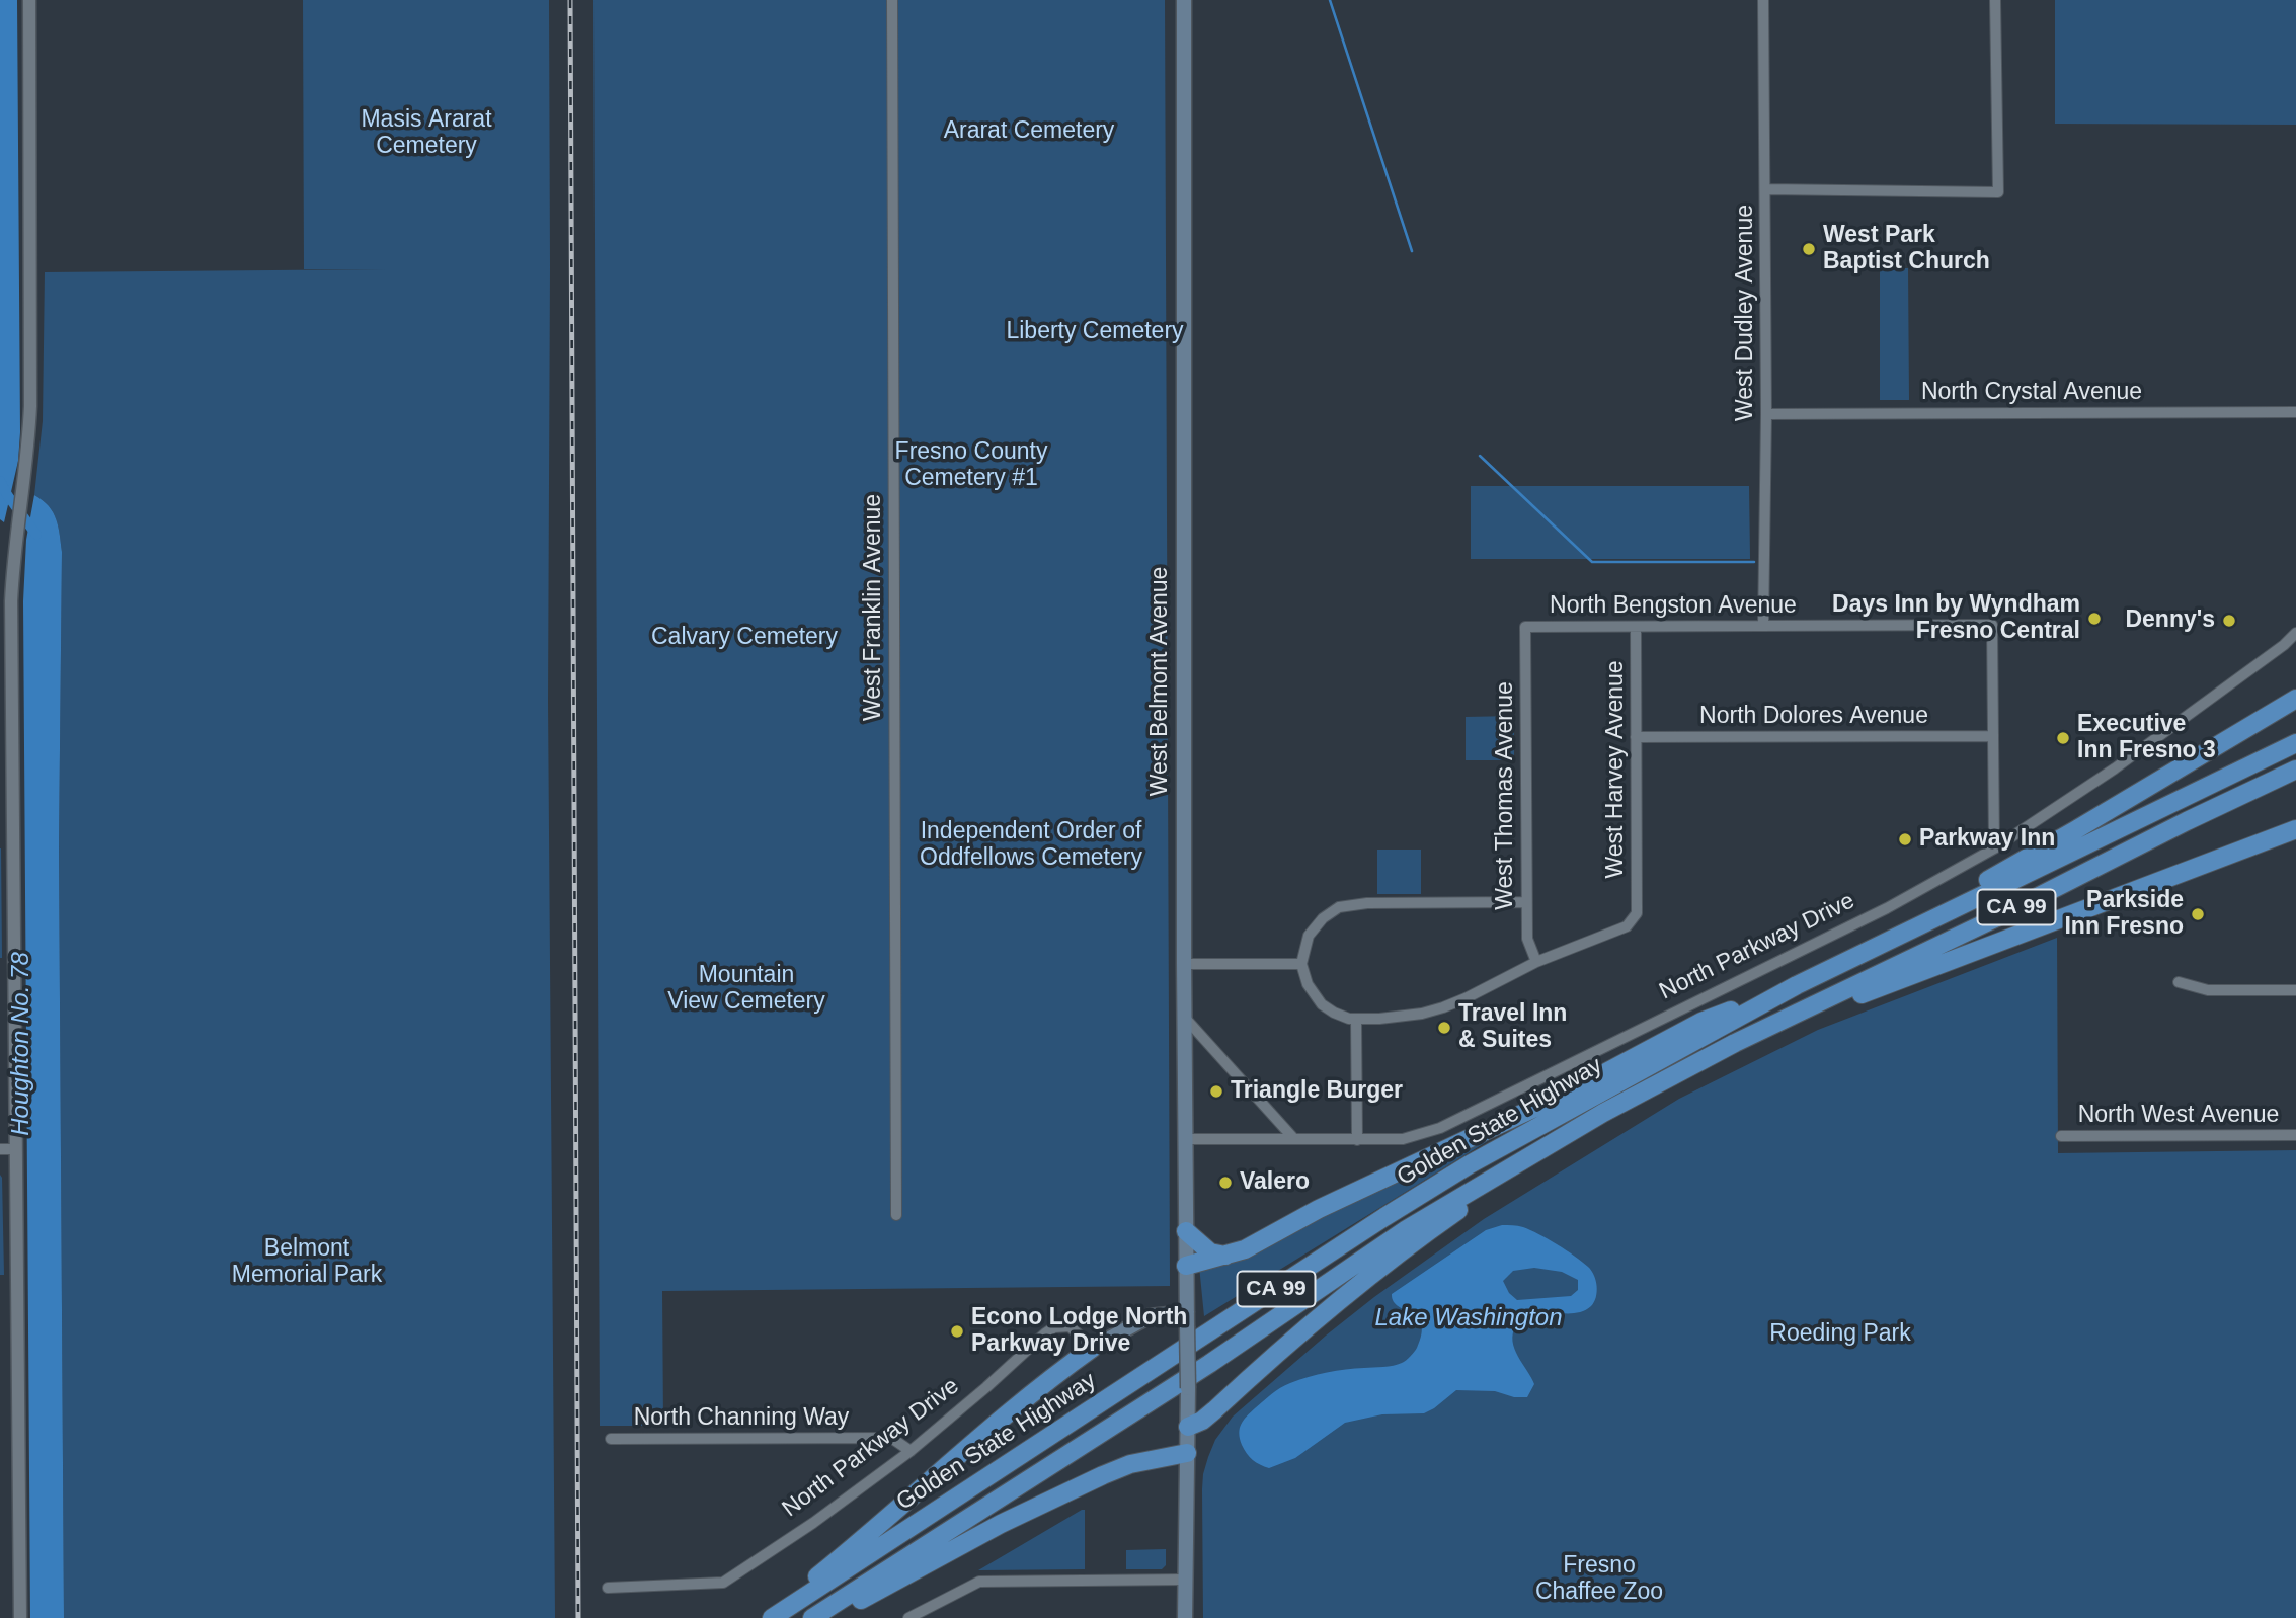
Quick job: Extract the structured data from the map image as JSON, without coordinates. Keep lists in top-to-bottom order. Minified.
{"streets":{"highway":["CA 99","Golden State Highway"],"main road":["West Belmont Avenue"],"street":["West Dudley Avenue","North Crystal Avenue","North Bengston Avenue","West Franklin Avenue","North Dolores Avenue","West Harvey Avenue","West Thomas Avenue","North Parkway Drive","North West Avenue","North Channing Way"]},"crossings":[["West Dudley Avenue","North Crystal Avenue"],["West Dudley Avenue","North Bengston Avenue"],["North Bengston Avenue","North Dolores Avenue"],["North Bengston Avenue","West Harvey Avenue"],["North Bengston Avenue","West Thomas Avenue"],["West Belmont Avenue","North Parkway Drive"],["North Dolores Avenue","West Harvey Avenue"],["West Harvey Avenue","West Thomas Avenue"],["North Parkway Drive","North Channing Way"]],"water":["Houghton No. 78","Lake Washington"],"parks":["Masis Ararat Cemetery","Ararat Cemetery","Liberty Cemetery","Fresno County Cemetery #1","Calvary Cemetery","Independent Order of Oddfellows Cemetery","Mountain View Cemetery","Belmont Memorial Park","Roeding Park","Fresno Chaffee Zoo"],"places":["West Park Baptist Church","Days Inn by Wyndham Fresno Central","Denny's","Executive Inn Fresno 3","Parkway Inn","Parkside Inn Fresno","Travel Inn & Suites","Triangle Burger","Valero","Econo Lodge North Parkway Drive"]}
